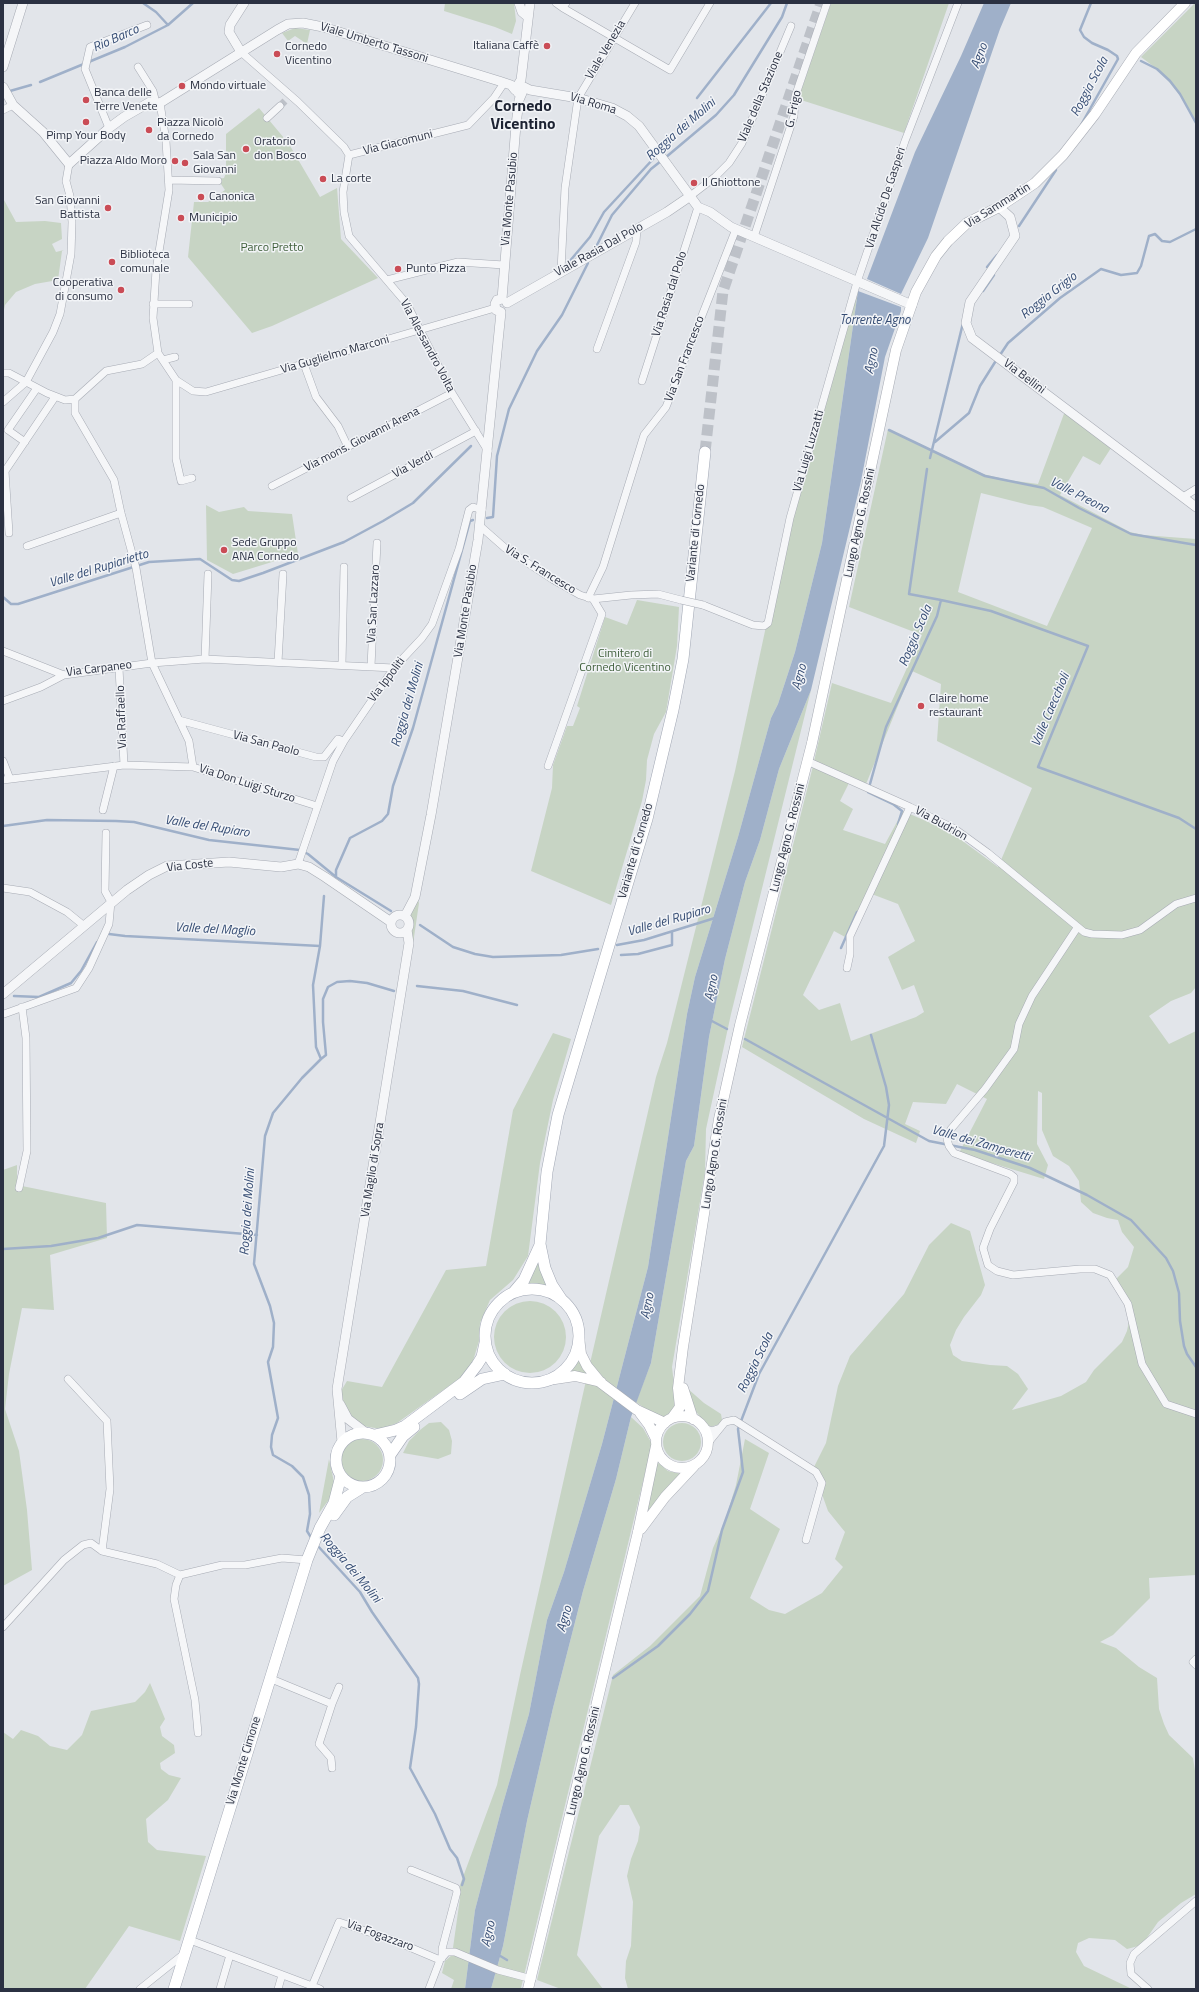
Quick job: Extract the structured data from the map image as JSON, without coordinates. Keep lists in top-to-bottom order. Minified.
{"streets":{"main road":["Via Sammartin","Lungo Agno G. Rossini","Variante di Cornedo","Via Monte Cimone"],"street":["Viale Umberto Tassoni","Viale Venezia","Viale della Stazione","Via Roma","G. Frigo","Via Giacomuni","Via Alcide De Gasperi","Via Monte Pasubio","Viale Rasia Dal Polo","Via Rasia dal Polo","Via Alessandro Volta","Via Guglielmo Marconi","Via San Francesco","Via Bellini","Via mons. Giovanni Arena","Via Luigi Luzzatti","Via Verdi","Via S. Francesco","Via San Lazzaro","Via Carpaneo","Via Ippoliti","Via Raffaello","Via San Paolo","Via Don Luigi Sturzo","Via Budrion","Via Coste","Via Maglio di Sopra","Via Fogazzaro"]},"crossings":[["Viale Umberto Tassoni","Via Roma"],["Viale Umberto Tassoni","Via Giacomuni"],["Viale Umberto Tassoni","Via Monte Pasubio"],["Viale Venezia","Via Roma"],["Viale della Stazione","Via Roma"],["Viale della Stazione","Viale Rasia Dal Polo"],["Via Roma","G. Frigo"],["Via Roma","Via Giacomuni"],["Via Roma","Via Monte Pasubio"],["Via Roma","Viale Rasia Dal Polo"],["Via Roma","Via Rasia dal Polo"],["Via Roma","Via San Francesco"],["Via Giacomuni","Via Monte Pasubio"],["Via Giacomuni","Via Alessandro Volta"],["Via Alcide De Gasperi","Via Luigi Luzzatti"],["Via Monte Pasubio","Viale Rasia Dal Polo"],["Via Monte Pasubio","Via Alessandro Volta"],["Via Monte Pasubio","Via Guglielmo Marconi"],["Via Monte Pasubio","Via S. Francesco"],["Via Monte Pasubio","Via Ippoliti"],["Via Monte Pasubio","Via Coste"],["Via Sammartin","Via Bellini"],["Via Sammartin","Lungo Agno G. Rossini"],["Via Alessandro Volta","Via Guglielmo Marconi"],["Via Alessandro Volta","Via mons. Giovanni Arena"],["Via Alessandro Volta","Via Verdi"],["Via San Francesco","Via Luigi Luzzatti"],["Via San Francesco","Via S. Francesco"],["Via Luigi Luzzatti","Via S. Francesco"],["Lungo Agno G. Rossini","Via Budrion"],["Via Carpaneo","Via Raffaello"],["Via Carpaneo","Via Don Luigi Sturzo"],["Via Ippoliti","Via San Paolo"],["Via Ippoliti","Via Don Luigi Sturzo"],["Via Ippoliti","Via Coste"],["Via San Paolo","Via Don Luigi Sturzo"]],"districts":["Cornedo Vicentino"],"water":["Rio Barco","Agno","Roggia Scola","Roggia dei Molini","Roggia Grigio","Torrente Agno","Valle Preona","Valle del Rupiarietto","Valle Caecchioli","Valle del Rupiaro","Valle del Maglio","Valle dei Zamperetti"],"parks":["Parco Pretto","Cimitero di Cornedo Vicentino"],"places":["Italiana Caffè","Cornedo Vicentino","Mondo virtuale","Banca delle Terre Venete","Pimp Your Body","Piazza Nicolò da Cornedo","Oratorio don Bosco","Piazza Aldo Moro","Sala San Giovanni","La corte","Il Ghiottone","Canonica","San Giovanni Battista","Municipio","Biblioteca comunale","Punto Pizza","Cooperativa di consumo","Sede Gruppo ANA Cornedo","Claire home restaurant"]}
